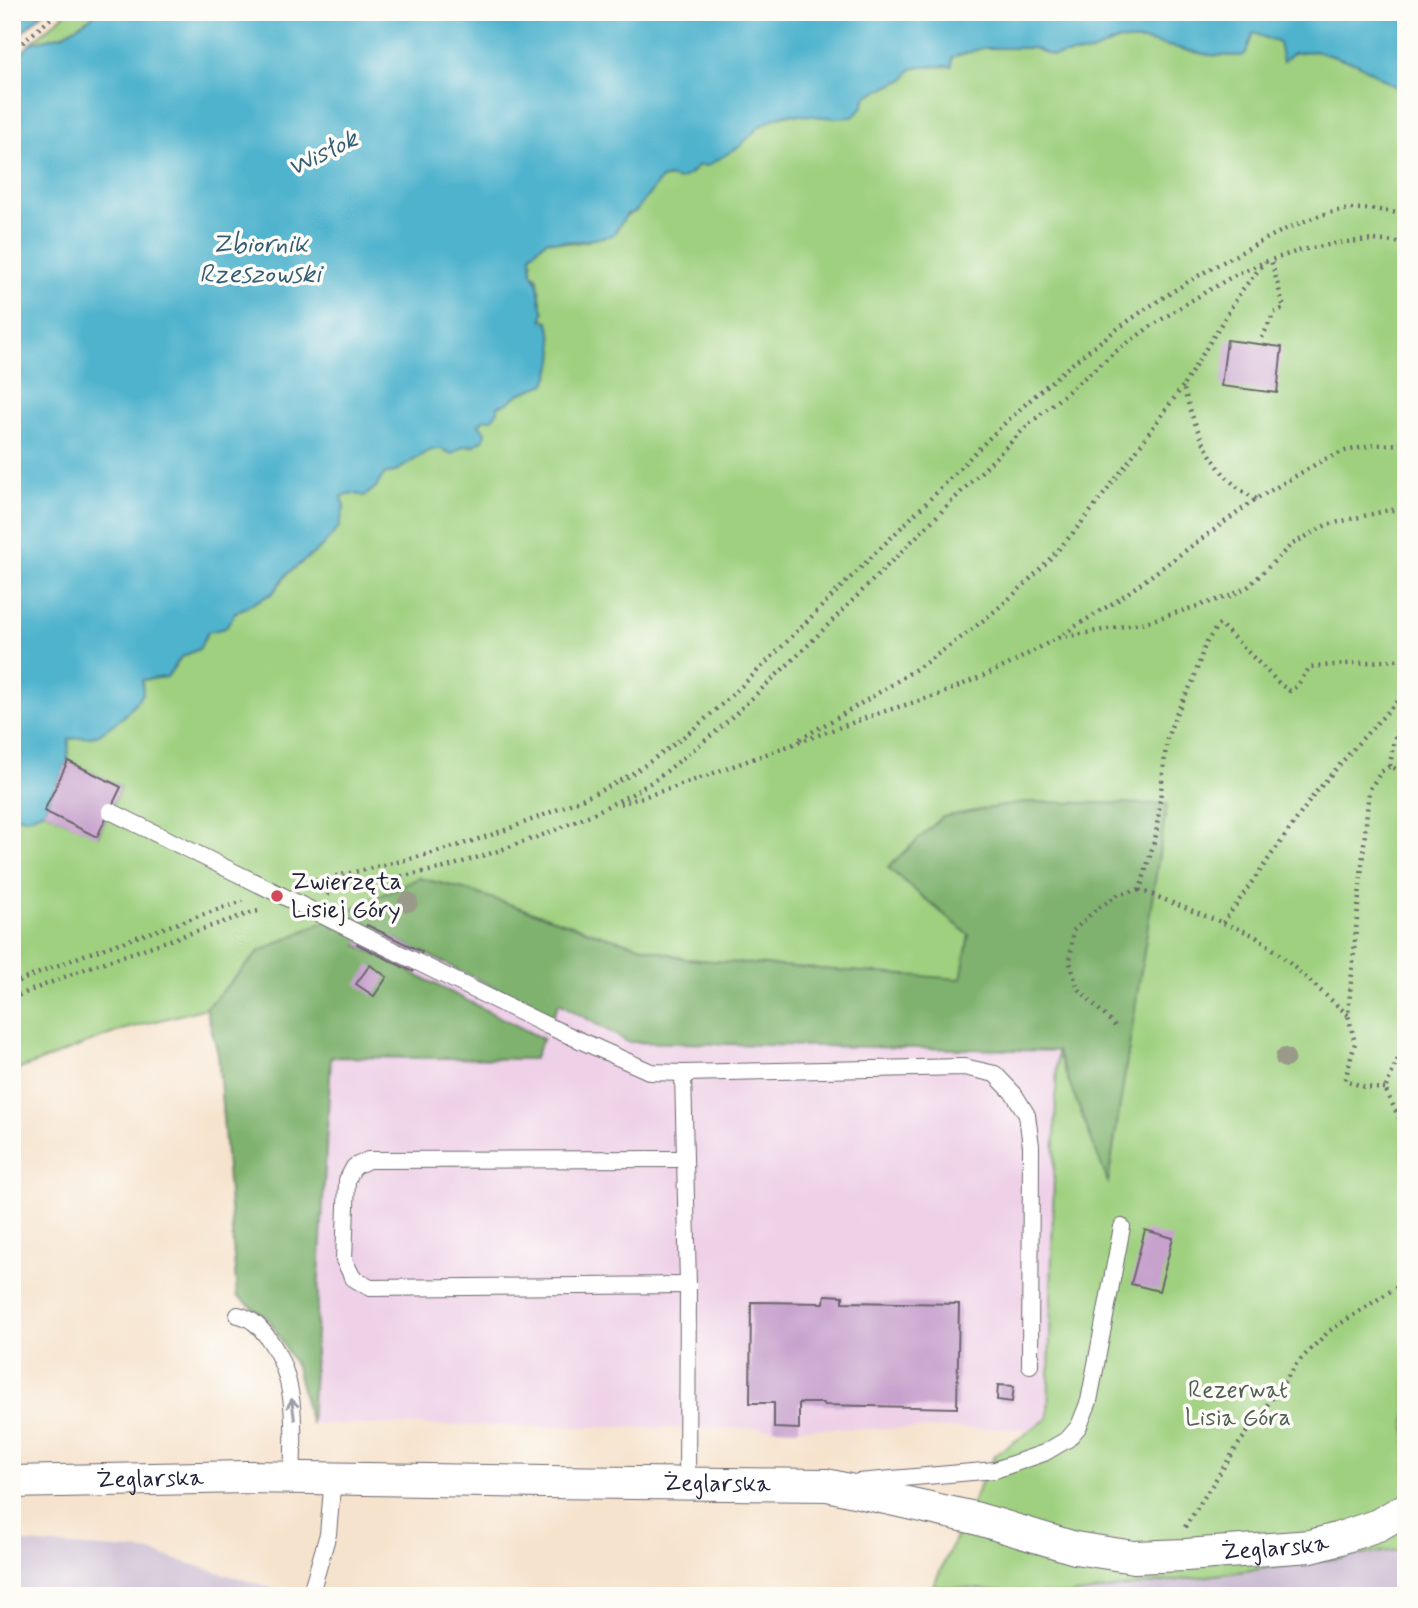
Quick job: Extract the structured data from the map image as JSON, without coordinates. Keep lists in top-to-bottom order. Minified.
{"streets":{"street":["Żeglarska"]},"water":["Wisłok","Zbiornik Rzeszowski"],"parks":["Rezerwat Lisia Góra"],"places":["Zwierzęta Lisiej Góry"]}
